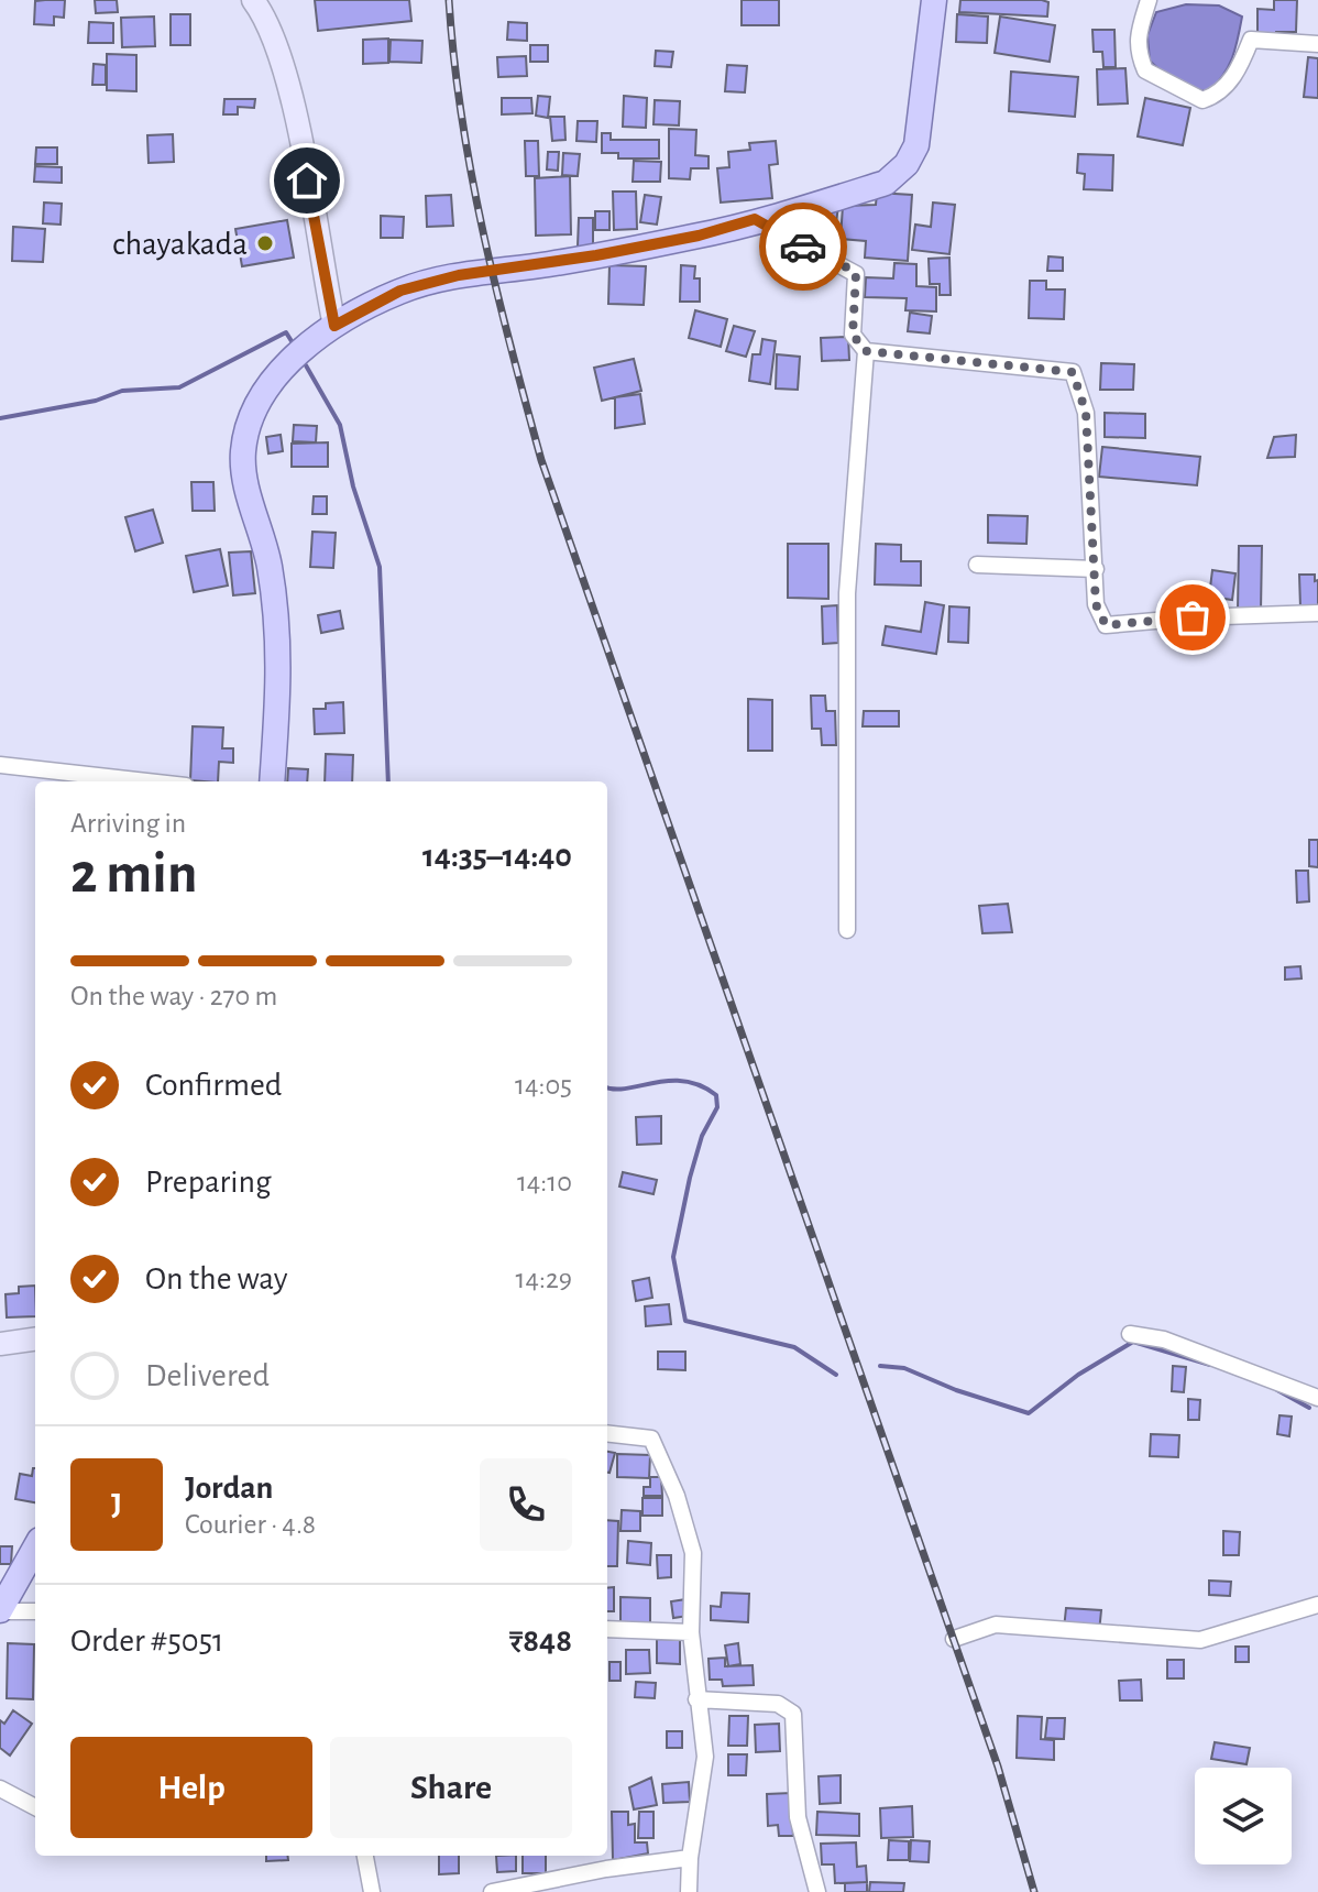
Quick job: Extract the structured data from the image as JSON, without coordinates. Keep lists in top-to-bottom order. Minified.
{"places":["chayakada"],"page":{"heading":["2 min","Arriving in","14:35–14:40"],"panel":["Jordan","Courier · 4.8","Order #5051","₹848"],"bar":"On the way · 270 m","list":[["Confirmed","14:05"],["Preparing","14:10"],["On the way","14:29"],"Delivered"],"round":"J","buttons":["Help","Share"]}}
